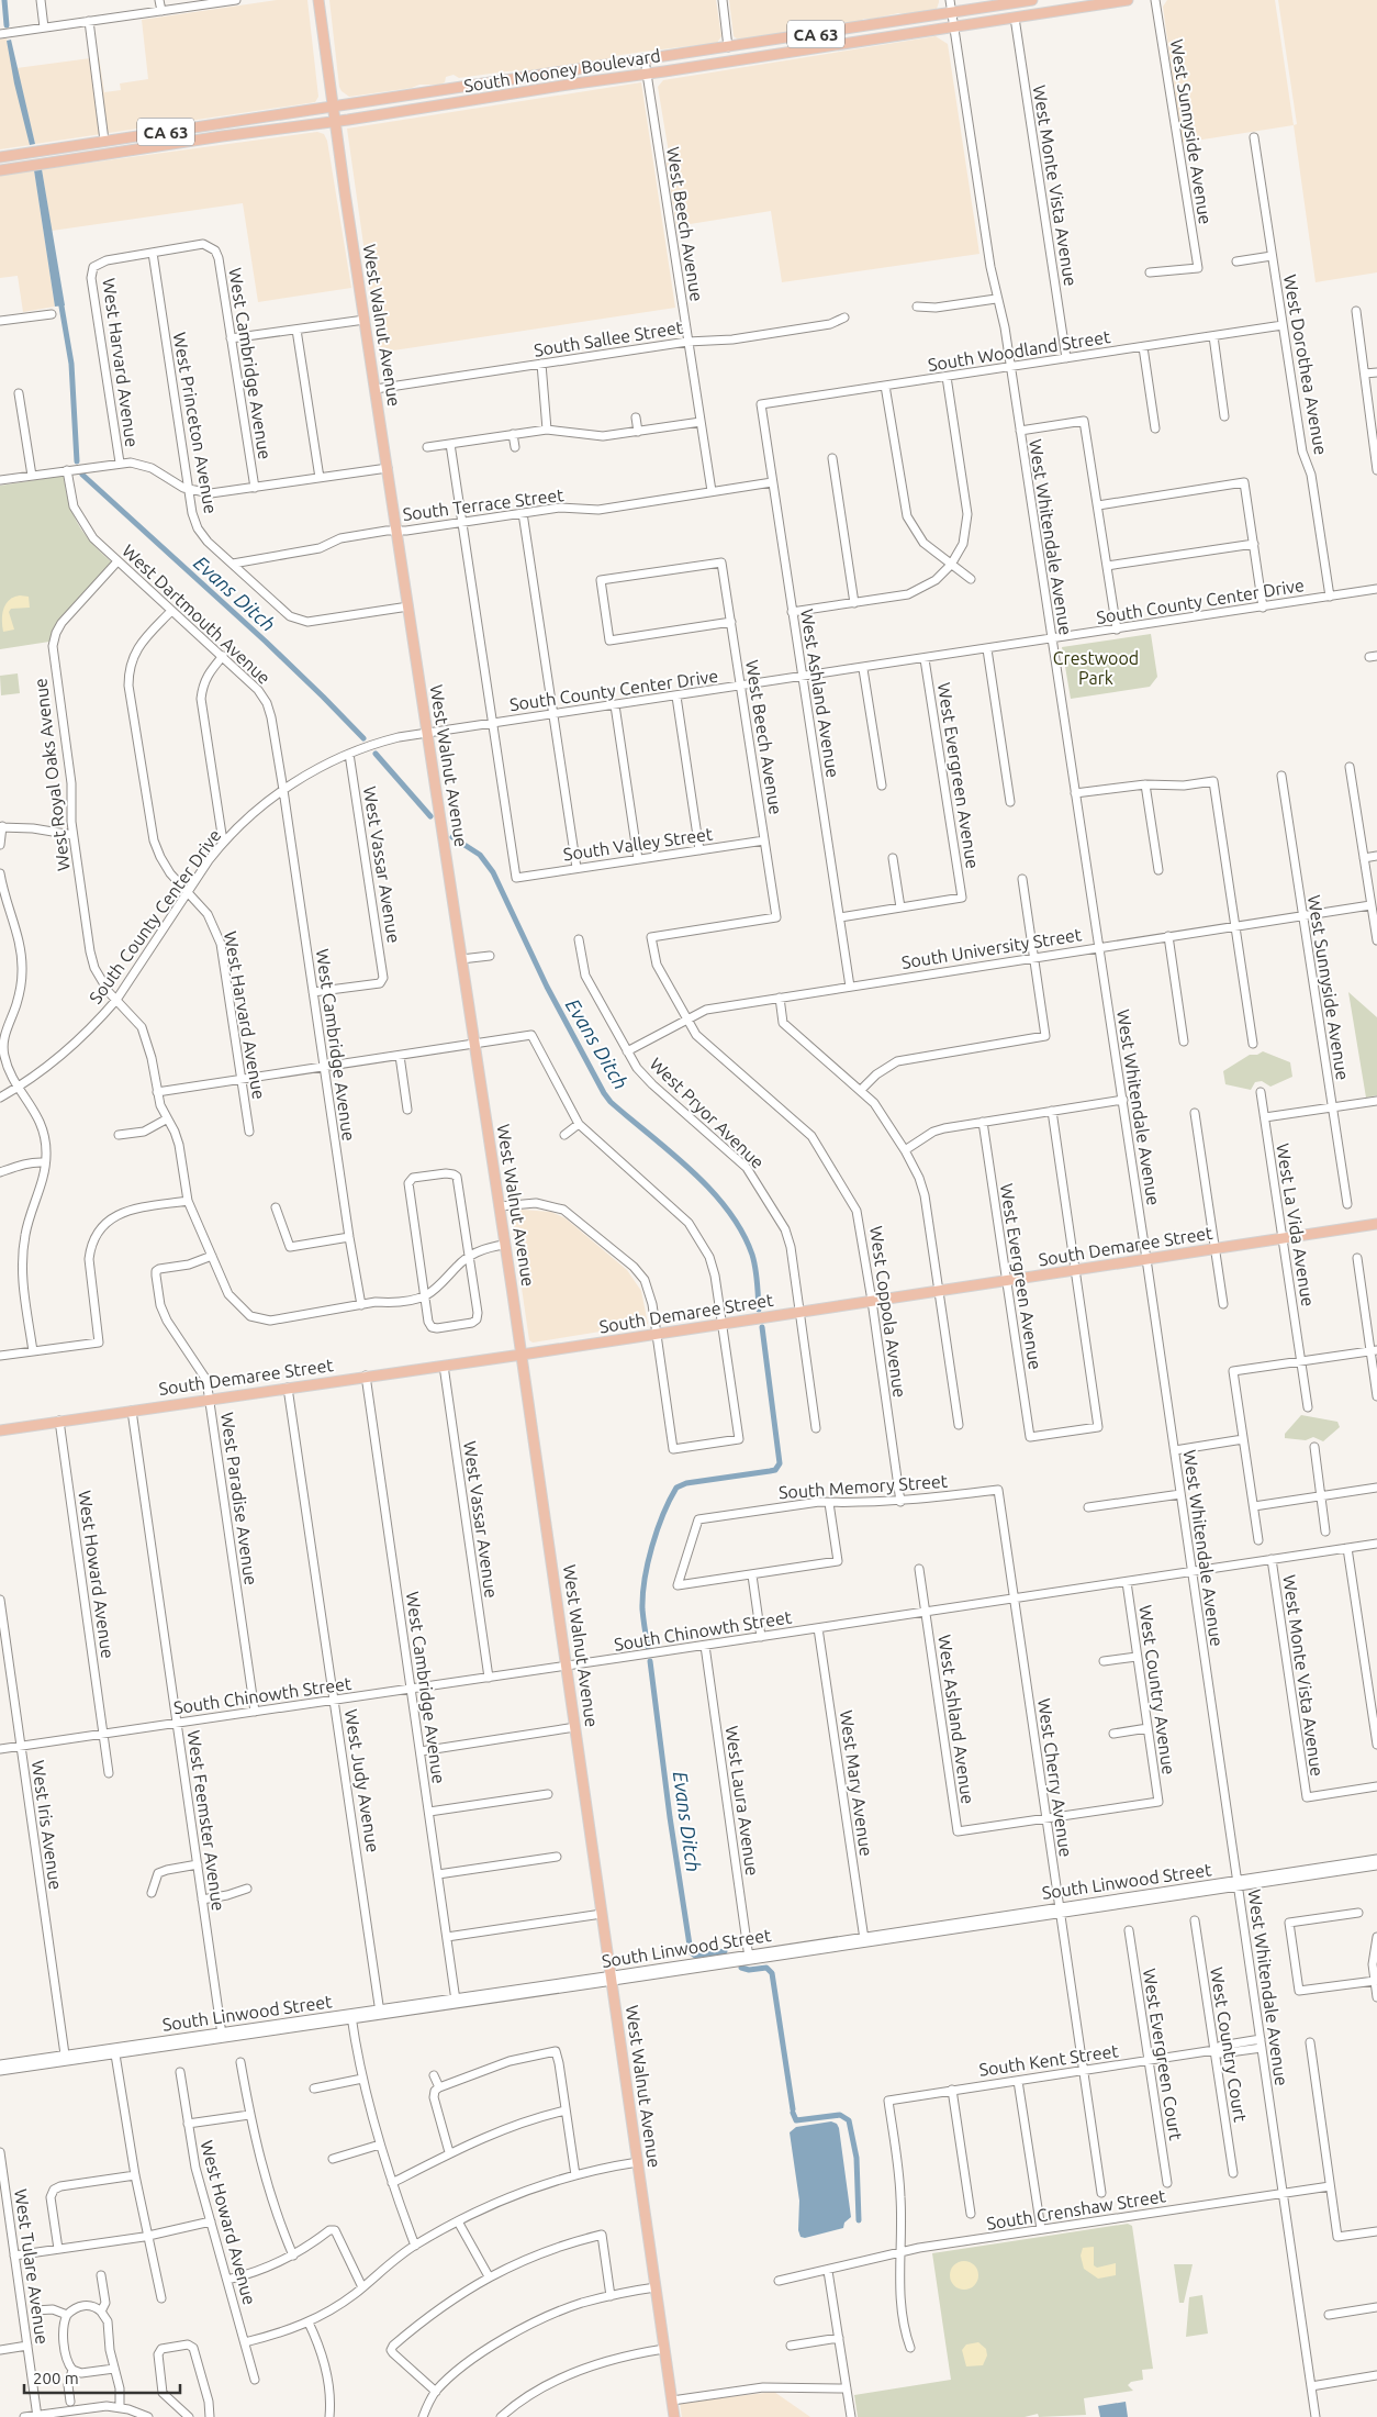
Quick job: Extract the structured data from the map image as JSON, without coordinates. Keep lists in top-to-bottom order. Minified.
{"streets":{"main road":["CA 63","South Mooney Boulevard","West Walnut Avenue","South Demaree Street"],"street":["West Sunnyside Avenue","West Monte Vista Avenue","West Beech Avenue","South Sallee Street","South Woodland Street","West Harvard Avenue","West Cambridge Avenue","West Dorothea Avenue","West Princeton Avenue","South Terrace Street","West Whitendale Avenue","South County Center Drive","West Dartmouth Avenue","West Ashland Avenue","West Royal Oaks Avenue","West Evergreen Avenue","South Valley Street","West Vassar Avenue","South University Street","West Pryor Avenue","West La Vida Avenue","West Coppola Avenue","South Memory Street","West Paradise Avenue","West Howard Avenue","South Chinowth Street","West Country Avenue","West Cherry Avenue","West Judy Avenue","West Mary Avenue","West Laura Avenue","West Feemster Avenue","West Iris Avenue","South Linwood Street","West Country Court","West Evergreen Court","South Kent Street","South Crenshaw Street","West Tulare Avenue"]},"crossings":[["South Mooney Boulevard","West Monte Vista Avenue"],["South Mooney Boulevard","West Beech Avenue"],["South Mooney Boulevard","West Walnut Avenue"],["South Mooney Boulevard","West Whitendale Avenue"],["West Sunnyside Avenue","South University Street"],["West Monte Vista Avenue","South Woodland Street"],["West Monte Vista Avenue","South Chinowth Street"],["West Beech Avenue","South Sallee Street"],["West Beech Avenue","South Terrace Street"],["West Beech Avenue","South County Center Drive"],["West Beech Avenue","South Valley Street"],["West Beech Avenue","West Coppola Avenue"],["West Walnut Avenue","South Sallee Street"],["West Walnut Avenue","West Princeton Avenue"],["West Walnut Avenue","South Terrace Street"],["West Walnut Avenue","South County Center Drive"],["West Walnut Avenue","South Demaree Street"],["West Walnut Avenue","South Chinowth Street"],["West Walnut Avenue","South Linwood Street"],["South Woodland Street","West Dorothea Avenue"],["South Woodland Street","West Whitendale Avenue"],["South Woodland Street","West Ashland Avenue"],["West Harvard Avenue","West Cambridge Avenue"],["West Harvard Avenue","West Princeton Avenue"],["West Harvard Avenue","South County Center Drive"],["West Harvard Avenue","West Dartmouth Avenue"],["West Cambridge Avenue","West Princeton Avenue"],["West Cambridge Avenue","South County Center Drive"],["West Cambridge Avenue","West Dartmouth Avenue"],["West Cambridge Avenue","West Royal Oaks Avenue"],["West Cambridge Avenue","West Vassar Avenue"],["West Cambridge Avenue","South Demaree Street"],["West Cambridge Avenue","South Chinowth Street"],["West Cambridge Avenue","South Linwood Street"],["West Dorothea Avenue","South County Center Drive"],["West Princeton Avenue","South Terrace Street"],["South Terrace Street","West Ashland Avenue"],["West Whitendale Avenue","South County Center Drive"],["West Whitendale Avenue","South University Street"],["West Whitendale Avenue","South Demaree Street"],["West Whitendale Avenue","South Chinowth Street"],["West Whitendale Avenue","South Linwood Street"],["West Whitendale Avenue","South Kent Street"],["West Whitendale Avenue","South Crenshaw Street"],["South County Center Drive","West Dartmouth Avenue"],["South County Center Drive","West Ashland Avenue"],["South County Center Drive","West Royal Oaks Avenue"],["South County Center Drive","West Evergreen Avenue"],["South County Center Drive","South Valley Street"],["South County Center Drive","West Vassar Avenue"],["West Dartmouth Avenue","West Royal Oaks Avenue"],["West Ashland Avenue","South University Street"],["West Ashland Avenue","South Chinowth Street"],["West Ashland Avenue","West Country Avenue"],["West Ashland Avenue","West Cherry Avenue"],["West Royal Oaks Avenue","West Paradise Avenue"],["West Evergreen Avenue","South Demaree Street"],["West Vassar Avenue","South Demaree Street"],["West Vassar Avenue","South Chinowth Street"],["South University Street","West Pryor Avenue"],["South University Street","West Coppola Avenue"],["West Pryor Avenue","South Demaree Street"],["West La Vida Avenue","South Demaree Street"],["South Demaree Street","West Coppola Avenue"],["South Demaree Street","West Paradise Avenue"],["South Demaree Street","West Howard Avenue"],["South Demaree Street","West Judy Avenue"],["South Demaree Street","West Feemster Avenue"],["West Coppola Avenue","South Memory Street"],["South Memory Street","West Cherry Avenue"],["West Paradise Avenue","South Chinowth Street"],["West Howard Avenue","South Chinowth Street"],["South Chinowth Street","West Country Avenue"],["South Chinowth Street","West Cherry Avenue"],["South Chinowth Street","West Judy Avenue"],["South Chinowth Street","West Mary Avenue"],["South Chinowth Street","West Laura Avenue"],["South Chinowth Street","West Feemster Avenue"],["South Chinowth Street","West Iris Avenue"],["West Country Avenue","West Cherry Avenue"],["West Cherry Avenue","South Linwood Street"],["West Cherry Avenue","South Kent Street"],["West Judy Avenue","South Linwood Street"],["West Mary Avenue","South Linwood Street"],["West Laura Avenue","South Linwood Street"],["West Feemster Avenue","South Linwood Street"],["West Iris Avenue","South Linwood Street"],["West Country Court","South Kent Street"],["West Evergreen Court","South Kent Street"],["South Kent Street","South Crenshaw Street"]],"water":["Evans Ditch"],"parks":["Crestwood Park"],"scale_bar":"200 m"}
